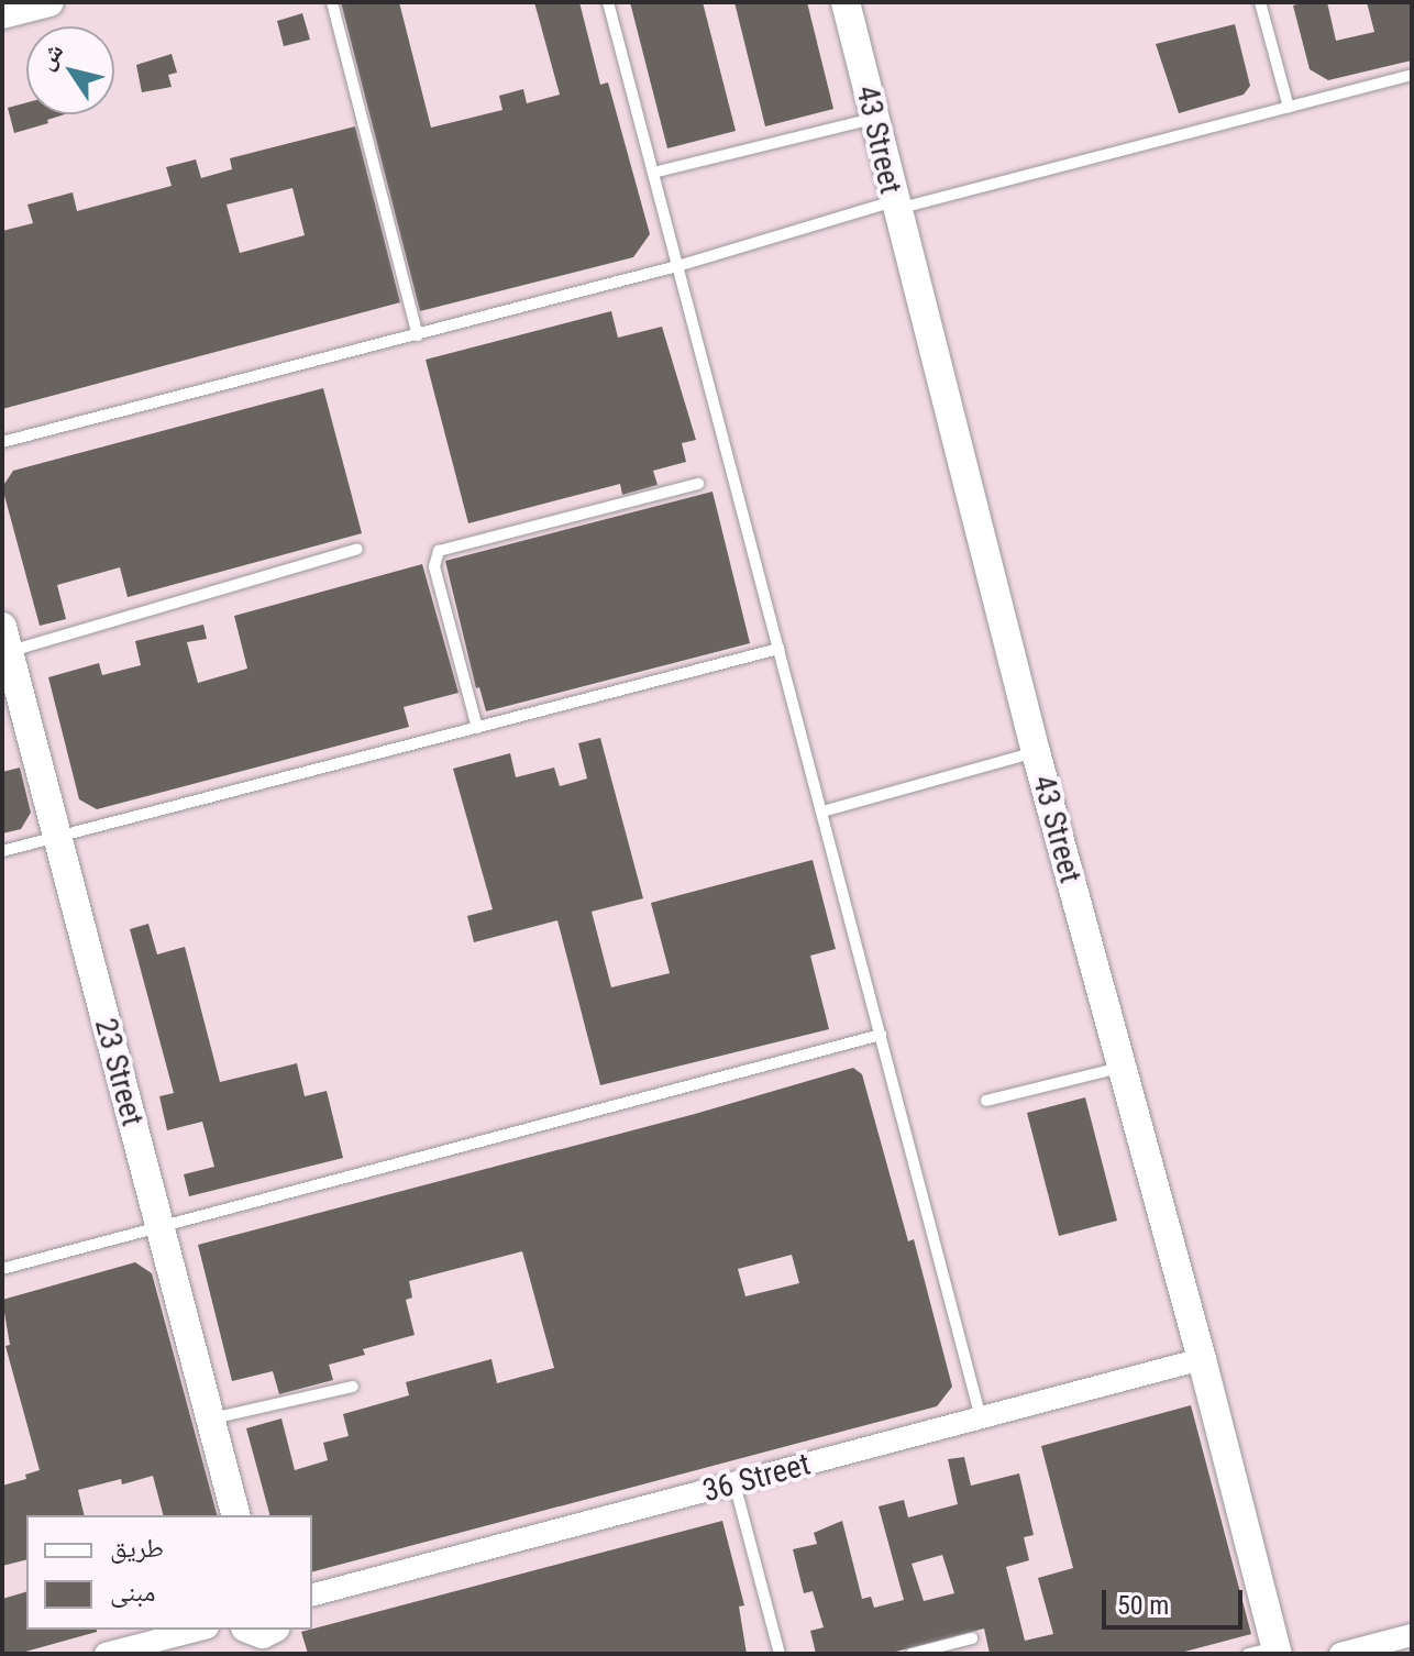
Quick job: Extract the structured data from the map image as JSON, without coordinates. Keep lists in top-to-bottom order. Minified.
{"streets":{"street":["43 Street","23 Street","36 Street"]},"crossings":[["43 Street","36 Street"]],"legend":["طريق","مبنى"],"scale_bar":"50 m","north":"top left"}
